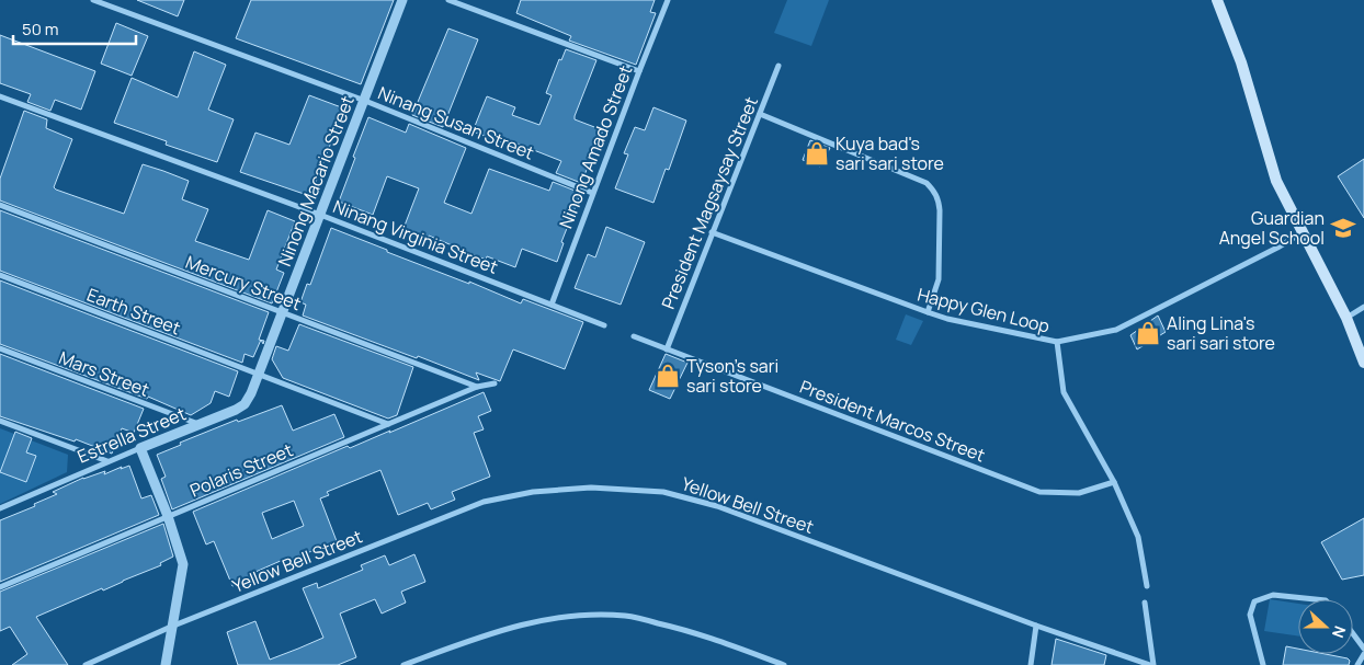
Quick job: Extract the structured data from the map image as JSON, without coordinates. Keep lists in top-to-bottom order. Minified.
{"streets":{"street":["Ninang Susan Street","Ninong Amado Street","Ninong Macario Street","President Magsaysay Street","Ninang Virginia Street","Mercury Street","Happy Glen Loop","Earth Street","Mars Street","President Marcos Street","Estrella Street","Polaris Street","Yellow Bell Street"]},"crossings":[["Ninang Susan Street","Ninong Amado Street"],["Ninang Susan Street","Ninong Macario Street"],["Ninong Amado Street","Ninang Virginia Street"],["Ninong Macario Street","Ninang Virginia Street"],["Ninong Macario Street","Mercury Street"],["Ninong Macario Street","Earth Street"],["Ninong Macario Street","Estrella Street"],["President Magsaysay Street","Happy Glen Loop"],["President Magsaysay Street","President Marcos Street"],["Mercury Street","Polaris Street"],["Earth Street","Estrella Street"],["Earth Street","Polaris Street"],["Mars Street","Estrella Street"]],"places":{"shop":["Kuya bad's sari sari store","Aling Lina's sari sari store","Tyson's sari sari store"],"school or university":["Guardian Angel School"]},"scale_bar":"50 m","north":"right"}
